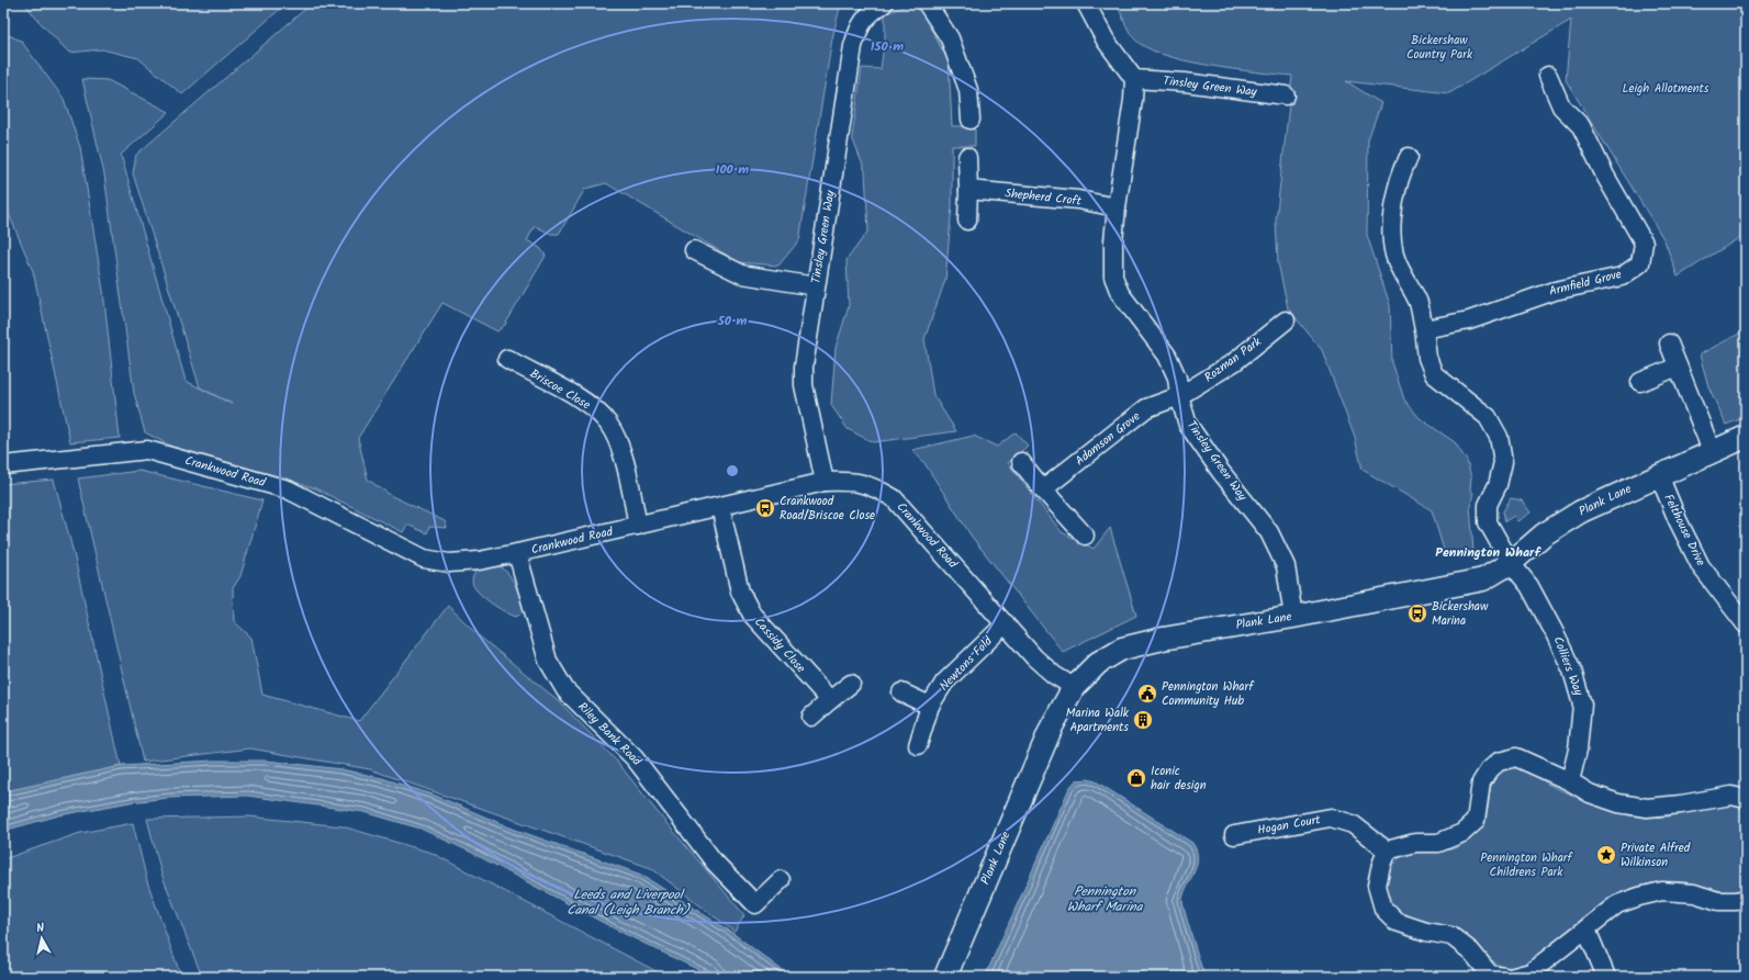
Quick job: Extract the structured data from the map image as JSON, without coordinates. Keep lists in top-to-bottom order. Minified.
{"streets":{"street":["Tinsley Green Way","Shepherd Croft","Armfield Grove","Rozman Park","Briscoe Close","Adamson Grove","Crankwood Road","Plank Lane","Felthouse Drive","Cassidy Close","Newtons Fold","Colliers Way","Riley Bank Road","Hogan Court"]},"crossings":[["Tinsley Green Way","Shepherd Croft"],["Tinsley Green Way","Rozman Park"],["Tinsley Green Way","Adamson Grove"],["Tinsley Green Way","Crankwood Road"],["Tinsley Green Way","Plank Lane"],["Rozman Park","Adamson Grove"],["Briscoe Close","Crankwood Road"],["Crankwood Road","Plank Lane"],["Crankwood Road","Cassidy Close"],["Crankwood Road","Newtons Fold"],["Crankwood Road","Riley Bank Road"],["Plank Lane","Felthouse Drive"],["Plank Lane","Colliers Way"]],"districts":["Pennington Wharf"],"water":["Pennington Wharf Marina","Leeds and Liverpool Canal (Leigh Branch)"],"parks":["Bickershaw Country Park","Leigh Allotments","Pennington Wharf Childrens Park"],"places":{"bus stop":["Crankwood Road/Briscoe Close","Bickershaw Marina"],"public building":["Pennington Wharf Community Hub"],"building":["Marina Walk Apartments"],"shop":["Iconic hair design"],"place":["Private Alfred Wilkinson"]},"north":"top","rings":["150 m","100 m","50 m"]}
